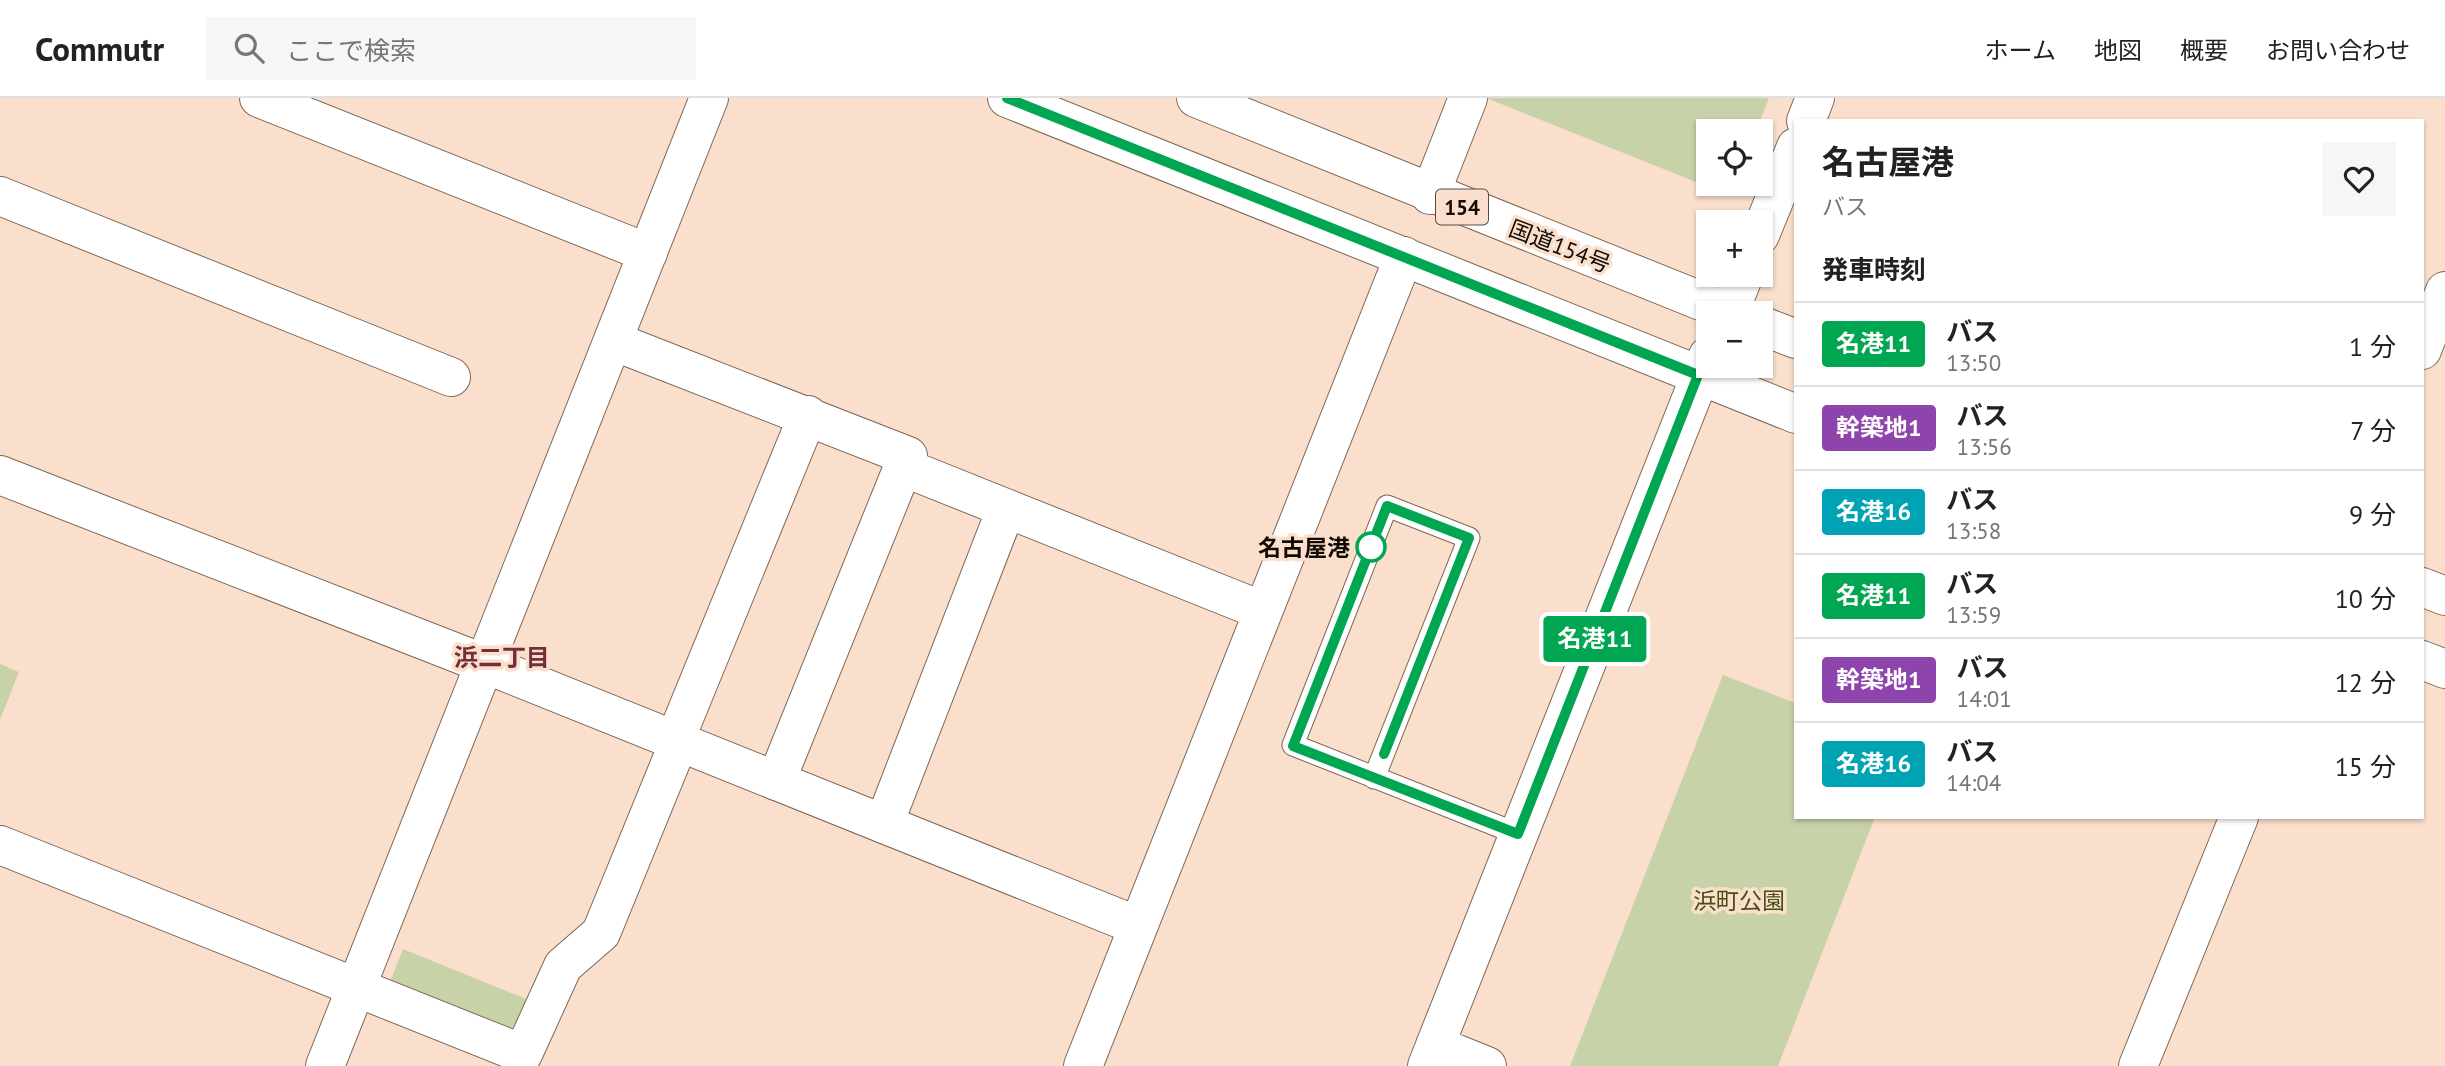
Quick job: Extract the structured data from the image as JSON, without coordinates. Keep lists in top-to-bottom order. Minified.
{"streets":{"main road":["154","国道154号"]},"districts":["浜二丁目"],"parks":["浜町公園"],"places":["名古屋港"],"lines":["bus line 名港11"],"page":{"header":"Commutr","search":"ここで検索","nav":["ホーム","地図","概要","お問い合わせ"],"on_map":"名港11","map_buttons":["+","−"],"heading":[["名古屋港","バス"],"発車時刻"],"list":[{"mark":"名港11","name":"バス","note":"13:50","value":"1 分"},{"mark":"幹築地1","name":"バス","note":"13:56","value":"7 分"},{"mark":"名港16","name":"バス","note":"13:58","value":"9 分"},{"mark":"名港11","name":"バス","note":"13:59","value":"10 分"},{"mark":"幹築地1","name":"バス","note":"14:01","value":"12 分"},{"mark":"名港16","name":"バス","note":"14:04","value":"15 分"}]}}
